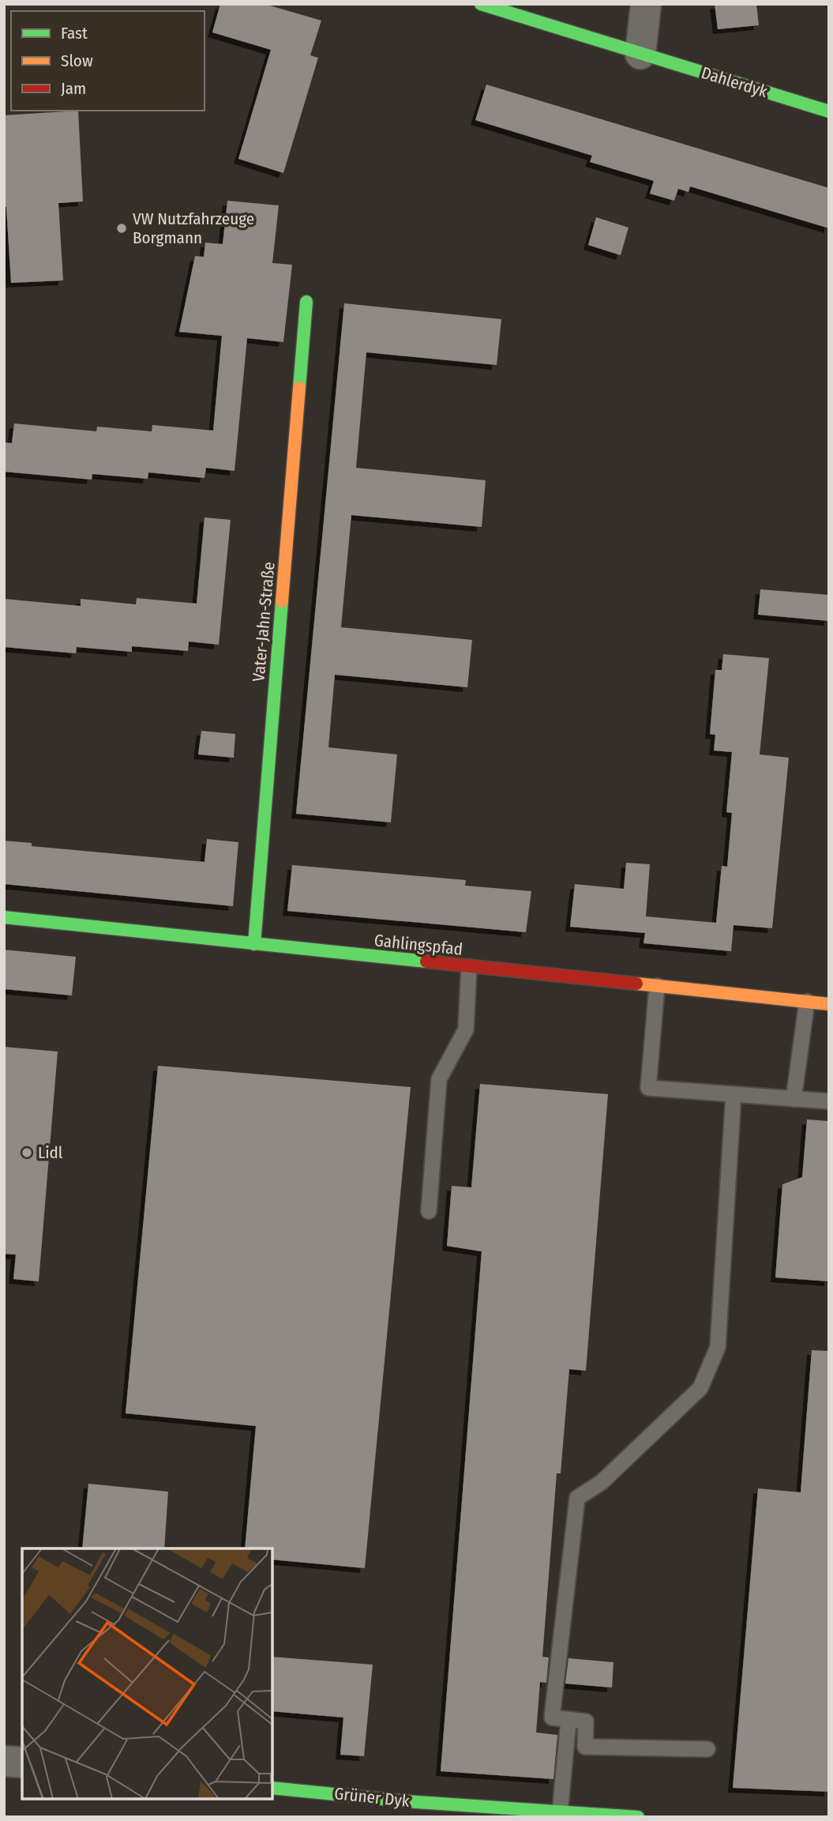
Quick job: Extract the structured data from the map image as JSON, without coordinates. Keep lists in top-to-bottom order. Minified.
{"streets":{"street":["Dahlerdyk","Vater-Jahn-Straße","Gahlingspfad","Grüner Dyk"]},"crossings":[["Vater-Jahn-Straße","Gahlingspfad"]],"places":["VW Nutzfahrzeuge Borgmann","Lidl"],"legend":["Fast","Slow","Jam"]}
